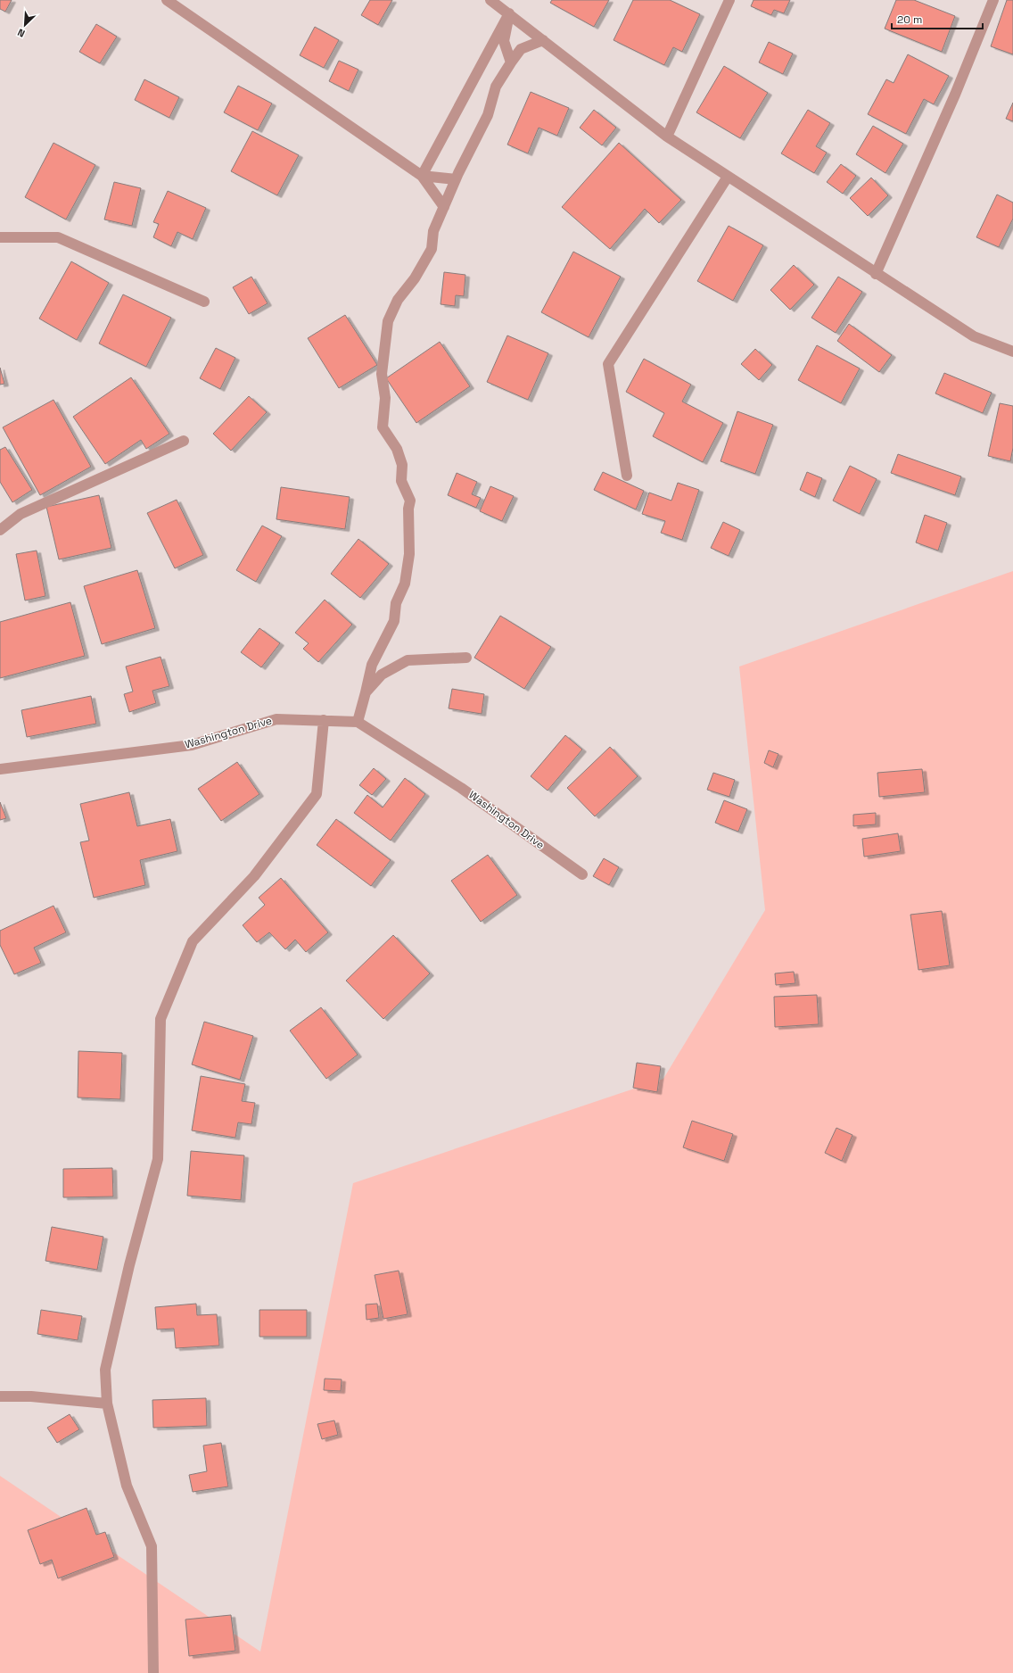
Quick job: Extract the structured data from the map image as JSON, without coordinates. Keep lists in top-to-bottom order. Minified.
{"streets":{"street":["Washington Drive"]},"scale_bar":"20 m","north":"bottom left"}
